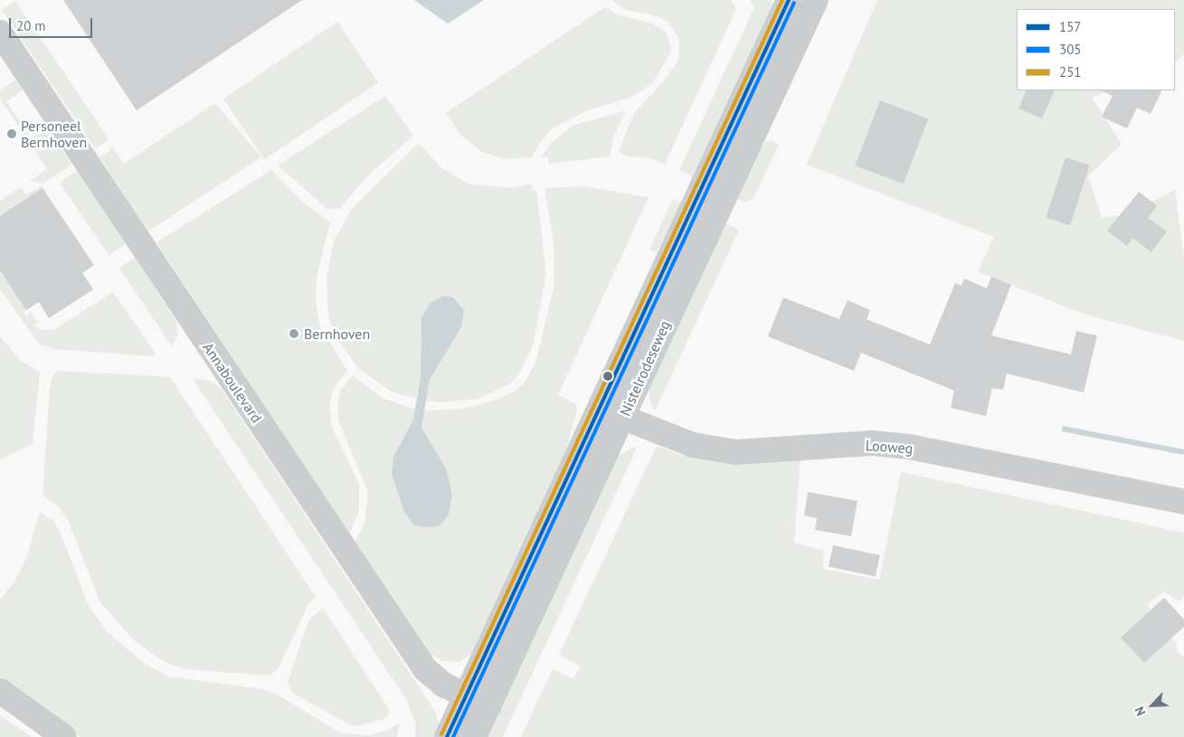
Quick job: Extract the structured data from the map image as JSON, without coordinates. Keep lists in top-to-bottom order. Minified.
{"streets":{"street":["Nistelrodeseweg","Annaboulevard","Looweg"]},"crossings":[["Nistelrodeseweg","Annaboulevard"],["Nistelrodeseweg","Looweg"]],"places":["Personeel Bernhoven","Bernhoven"],"lines":["transit line 157","transit line 251","transit line 305"],"legend":["157","305","251"],"scale_bar":"20 m","north":"bottom left"}
